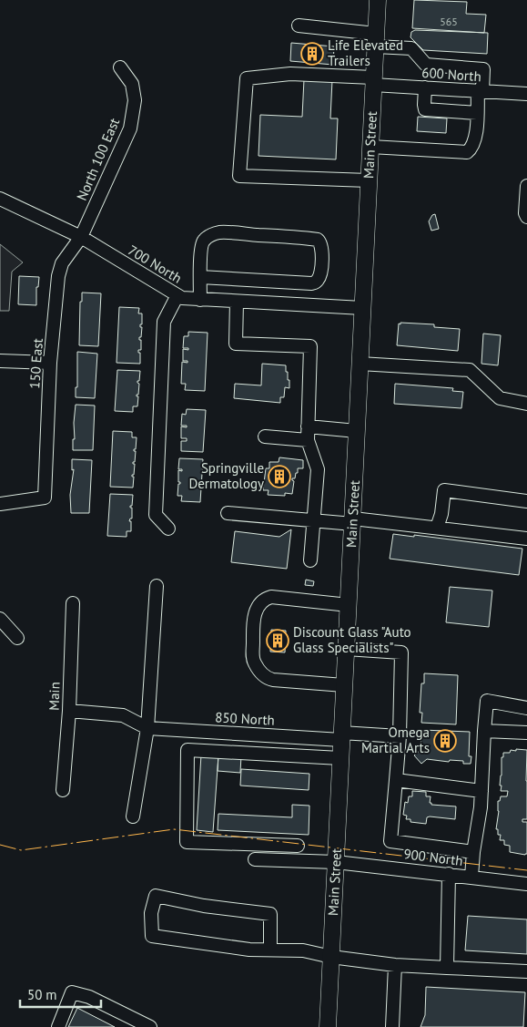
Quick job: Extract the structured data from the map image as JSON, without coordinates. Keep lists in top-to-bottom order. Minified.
{"streets":{"main road":["Main Street"],"street":["600 North","North 100 East","700 North","150 East","Main","850 North","900 North"]},"crossings":[["600 North","Main Street"],["Main Street","700 North"],["Main Street","850 North"],["Main Street","900 North"],["North 100 East","700 North"],["North 100 East","150 East"],["700 North","150 East"]],"places":{"building":["Life Elevated Trailers","Springville Dermatology","Discount Glass \"Auto Glass Specialists\"","Omega Martial Arts"]},"house_numbers":["565"],"scale_bar":"50 m"}
